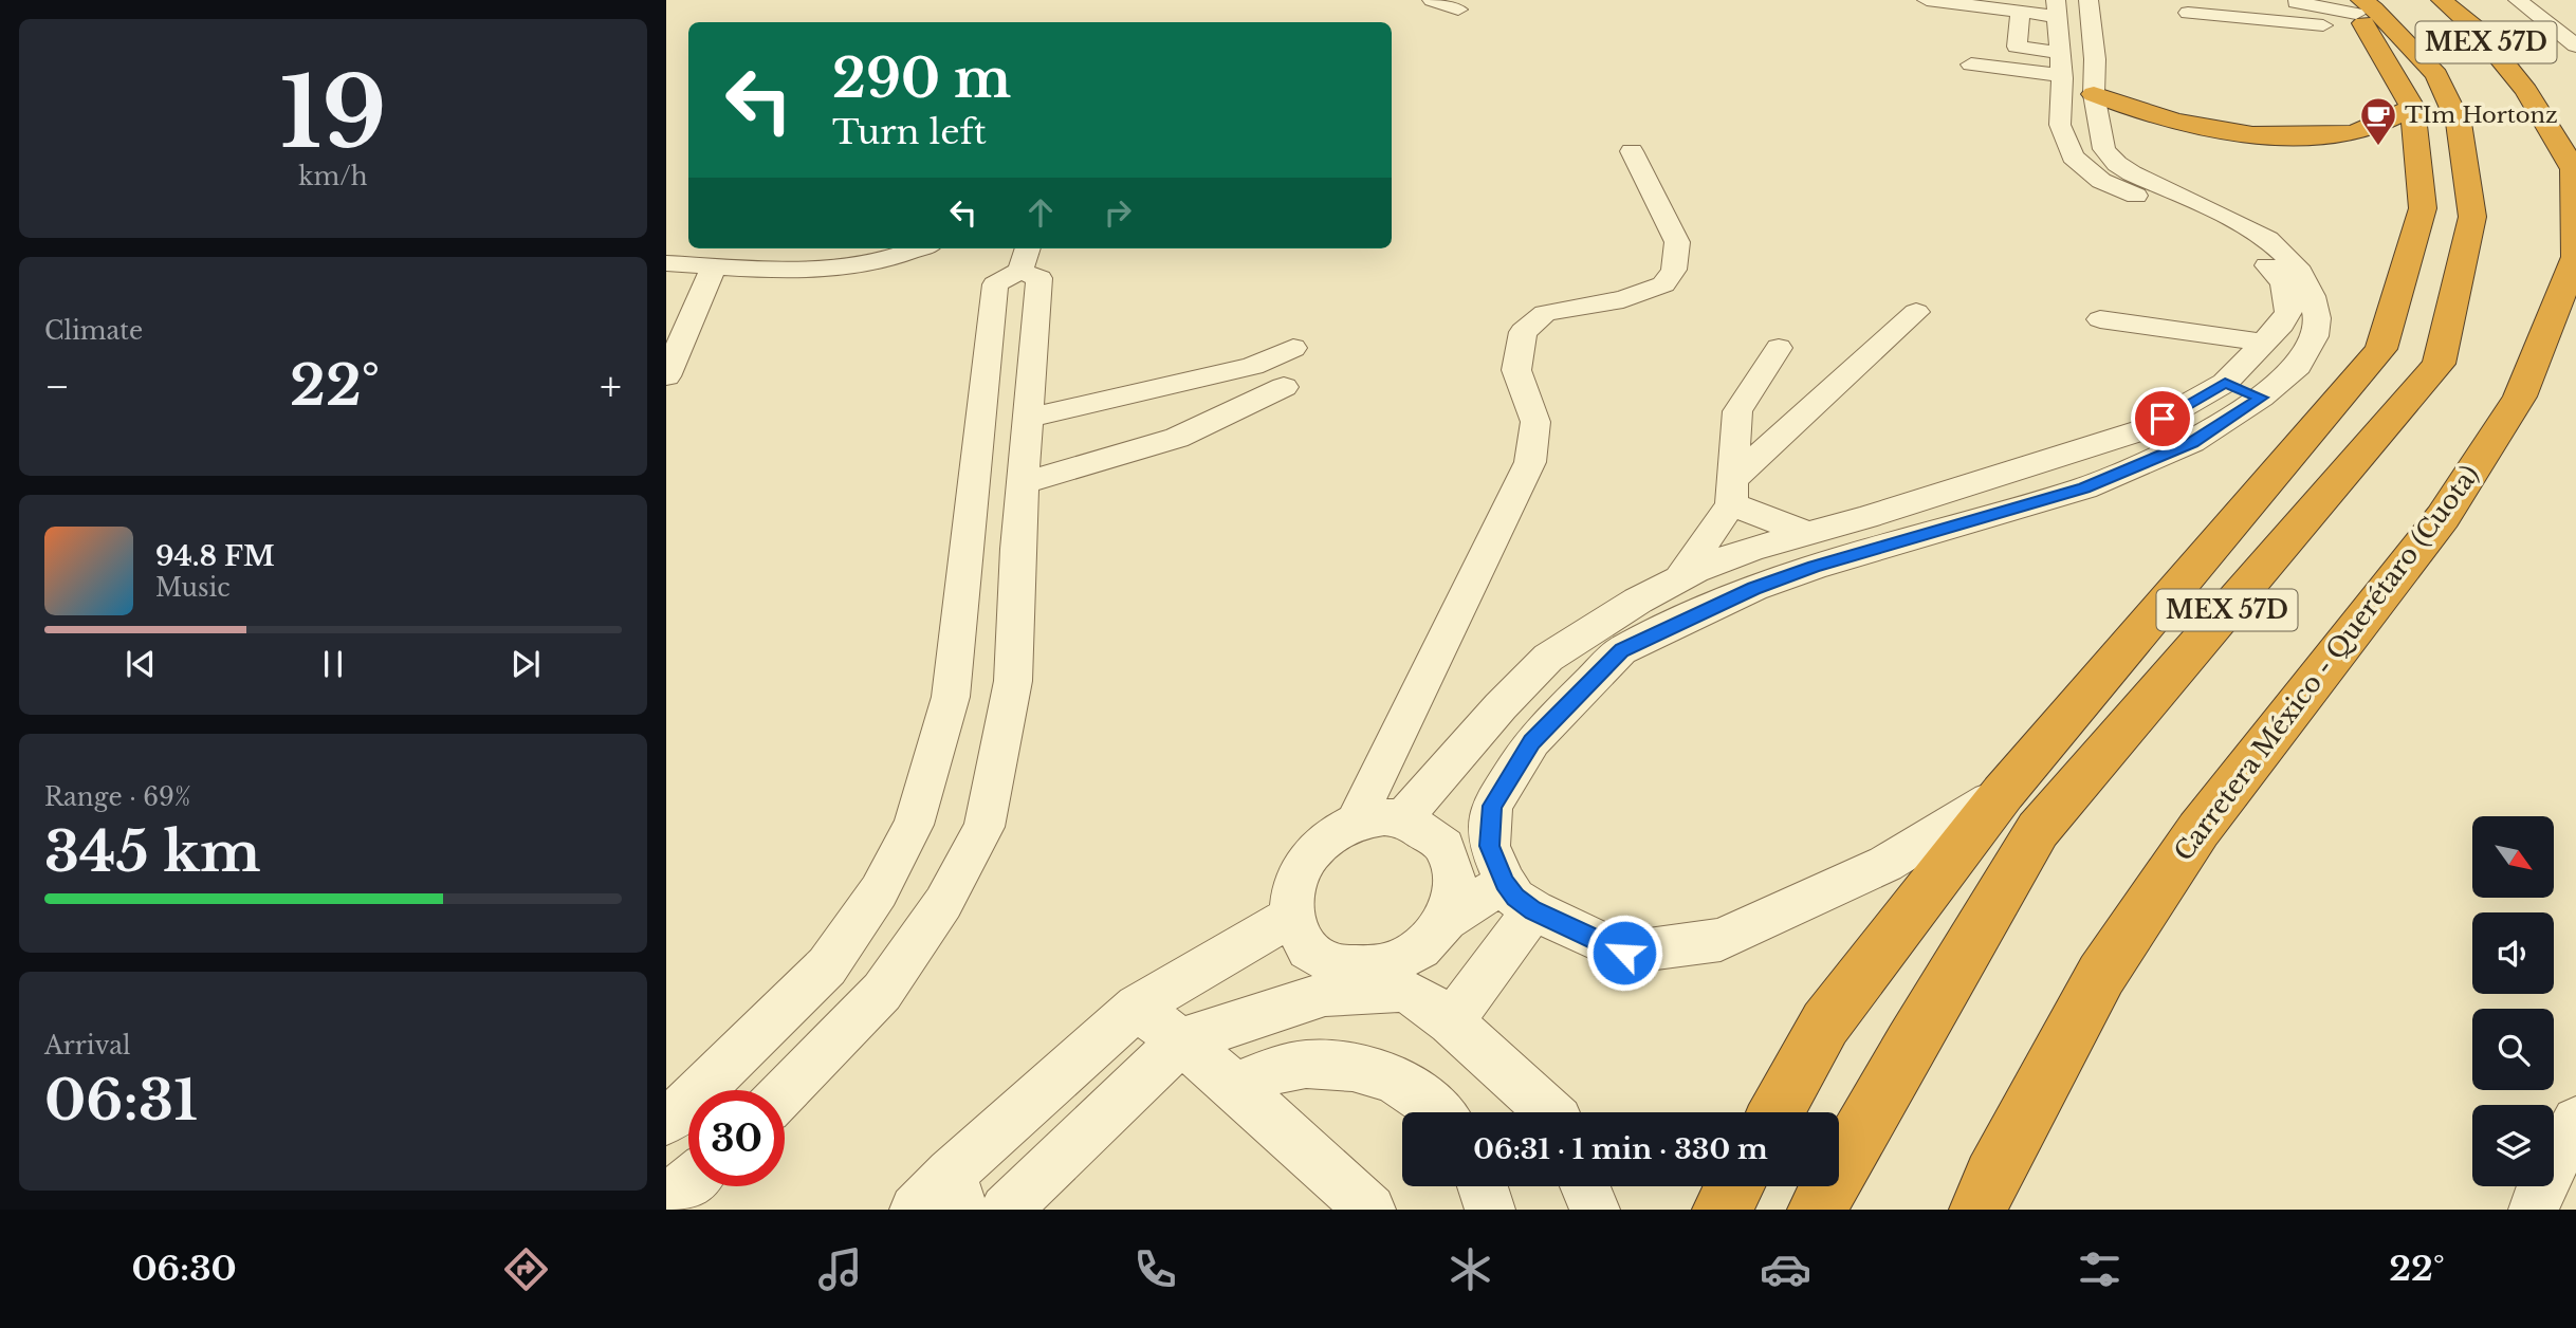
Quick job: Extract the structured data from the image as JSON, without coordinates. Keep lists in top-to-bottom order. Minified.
{"streets":{"highway":["MEX 57D","Carretera México - Querétaro (Cuota)"]},"places":{"cafe":["TIm Hortonz"]},"north":"bottom right","page":{"tile":[["19","km/h"],"Climate",["Range · 69%","345 km"],["Arrival","06:31"]],"turn":["290 m","Turn left"],"heat":["−","22°","+"],"song":["94.8 FM","Music"],"limit":"30","trip":"06:31 · 1 min · 330 m","tabs":["06:30","22°"]}}
